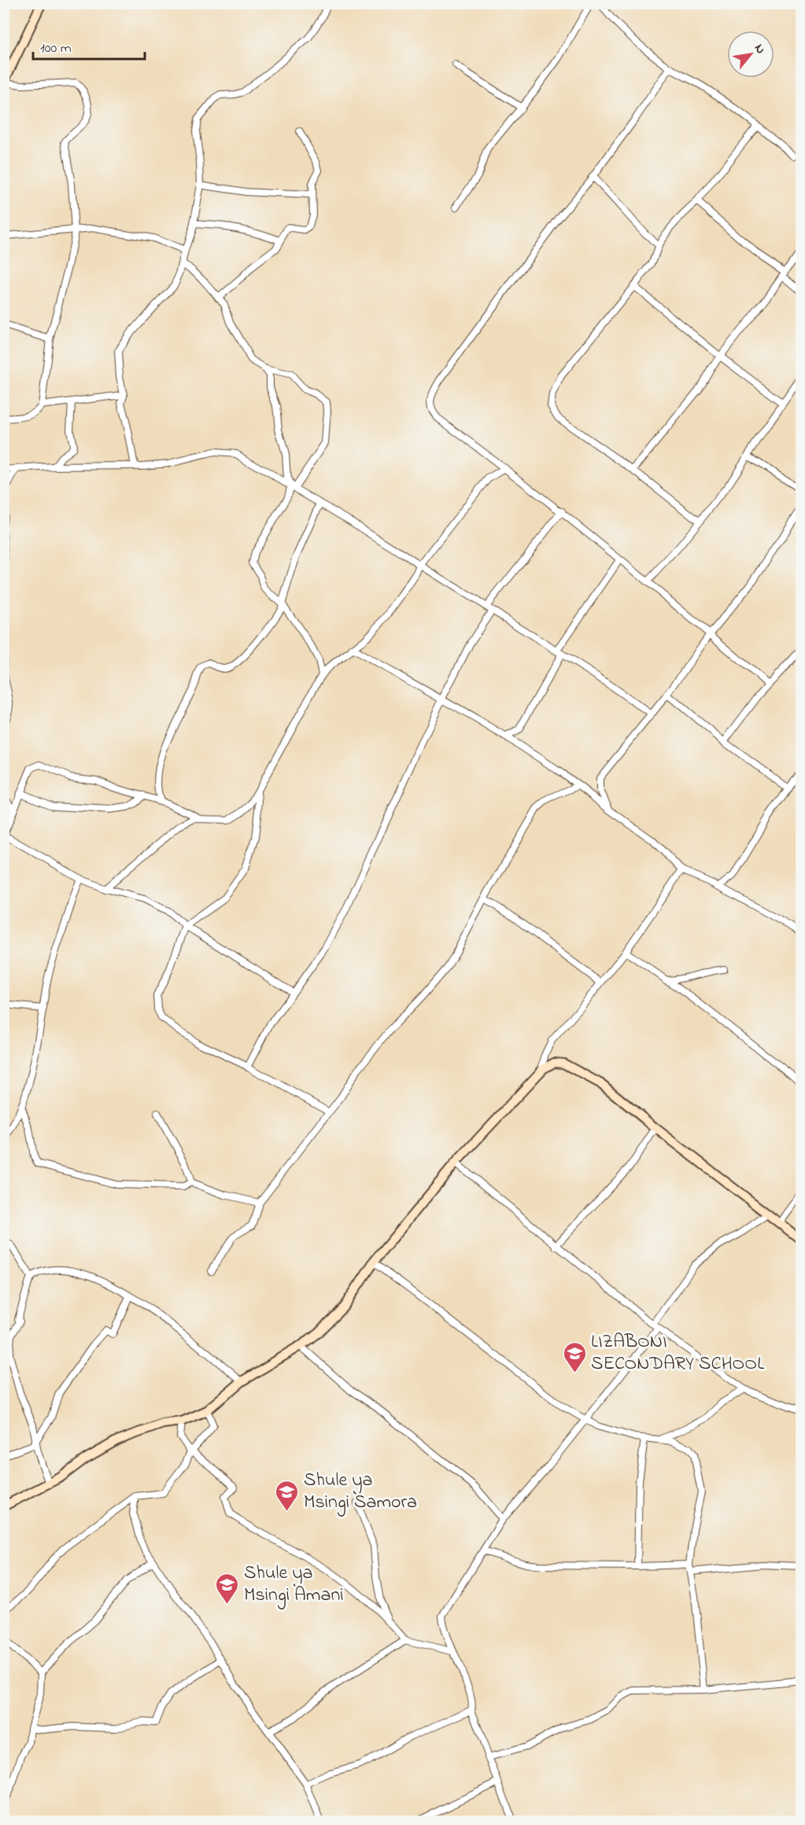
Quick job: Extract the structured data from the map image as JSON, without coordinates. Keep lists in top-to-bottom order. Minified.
{"places":{"school or university":["LIZABONI SECONDARY SCHOOL","Shule ya Msingi Samora","Shule ya Msingi Amani"]},"scale_bar":"100 m","north":"top right"}
